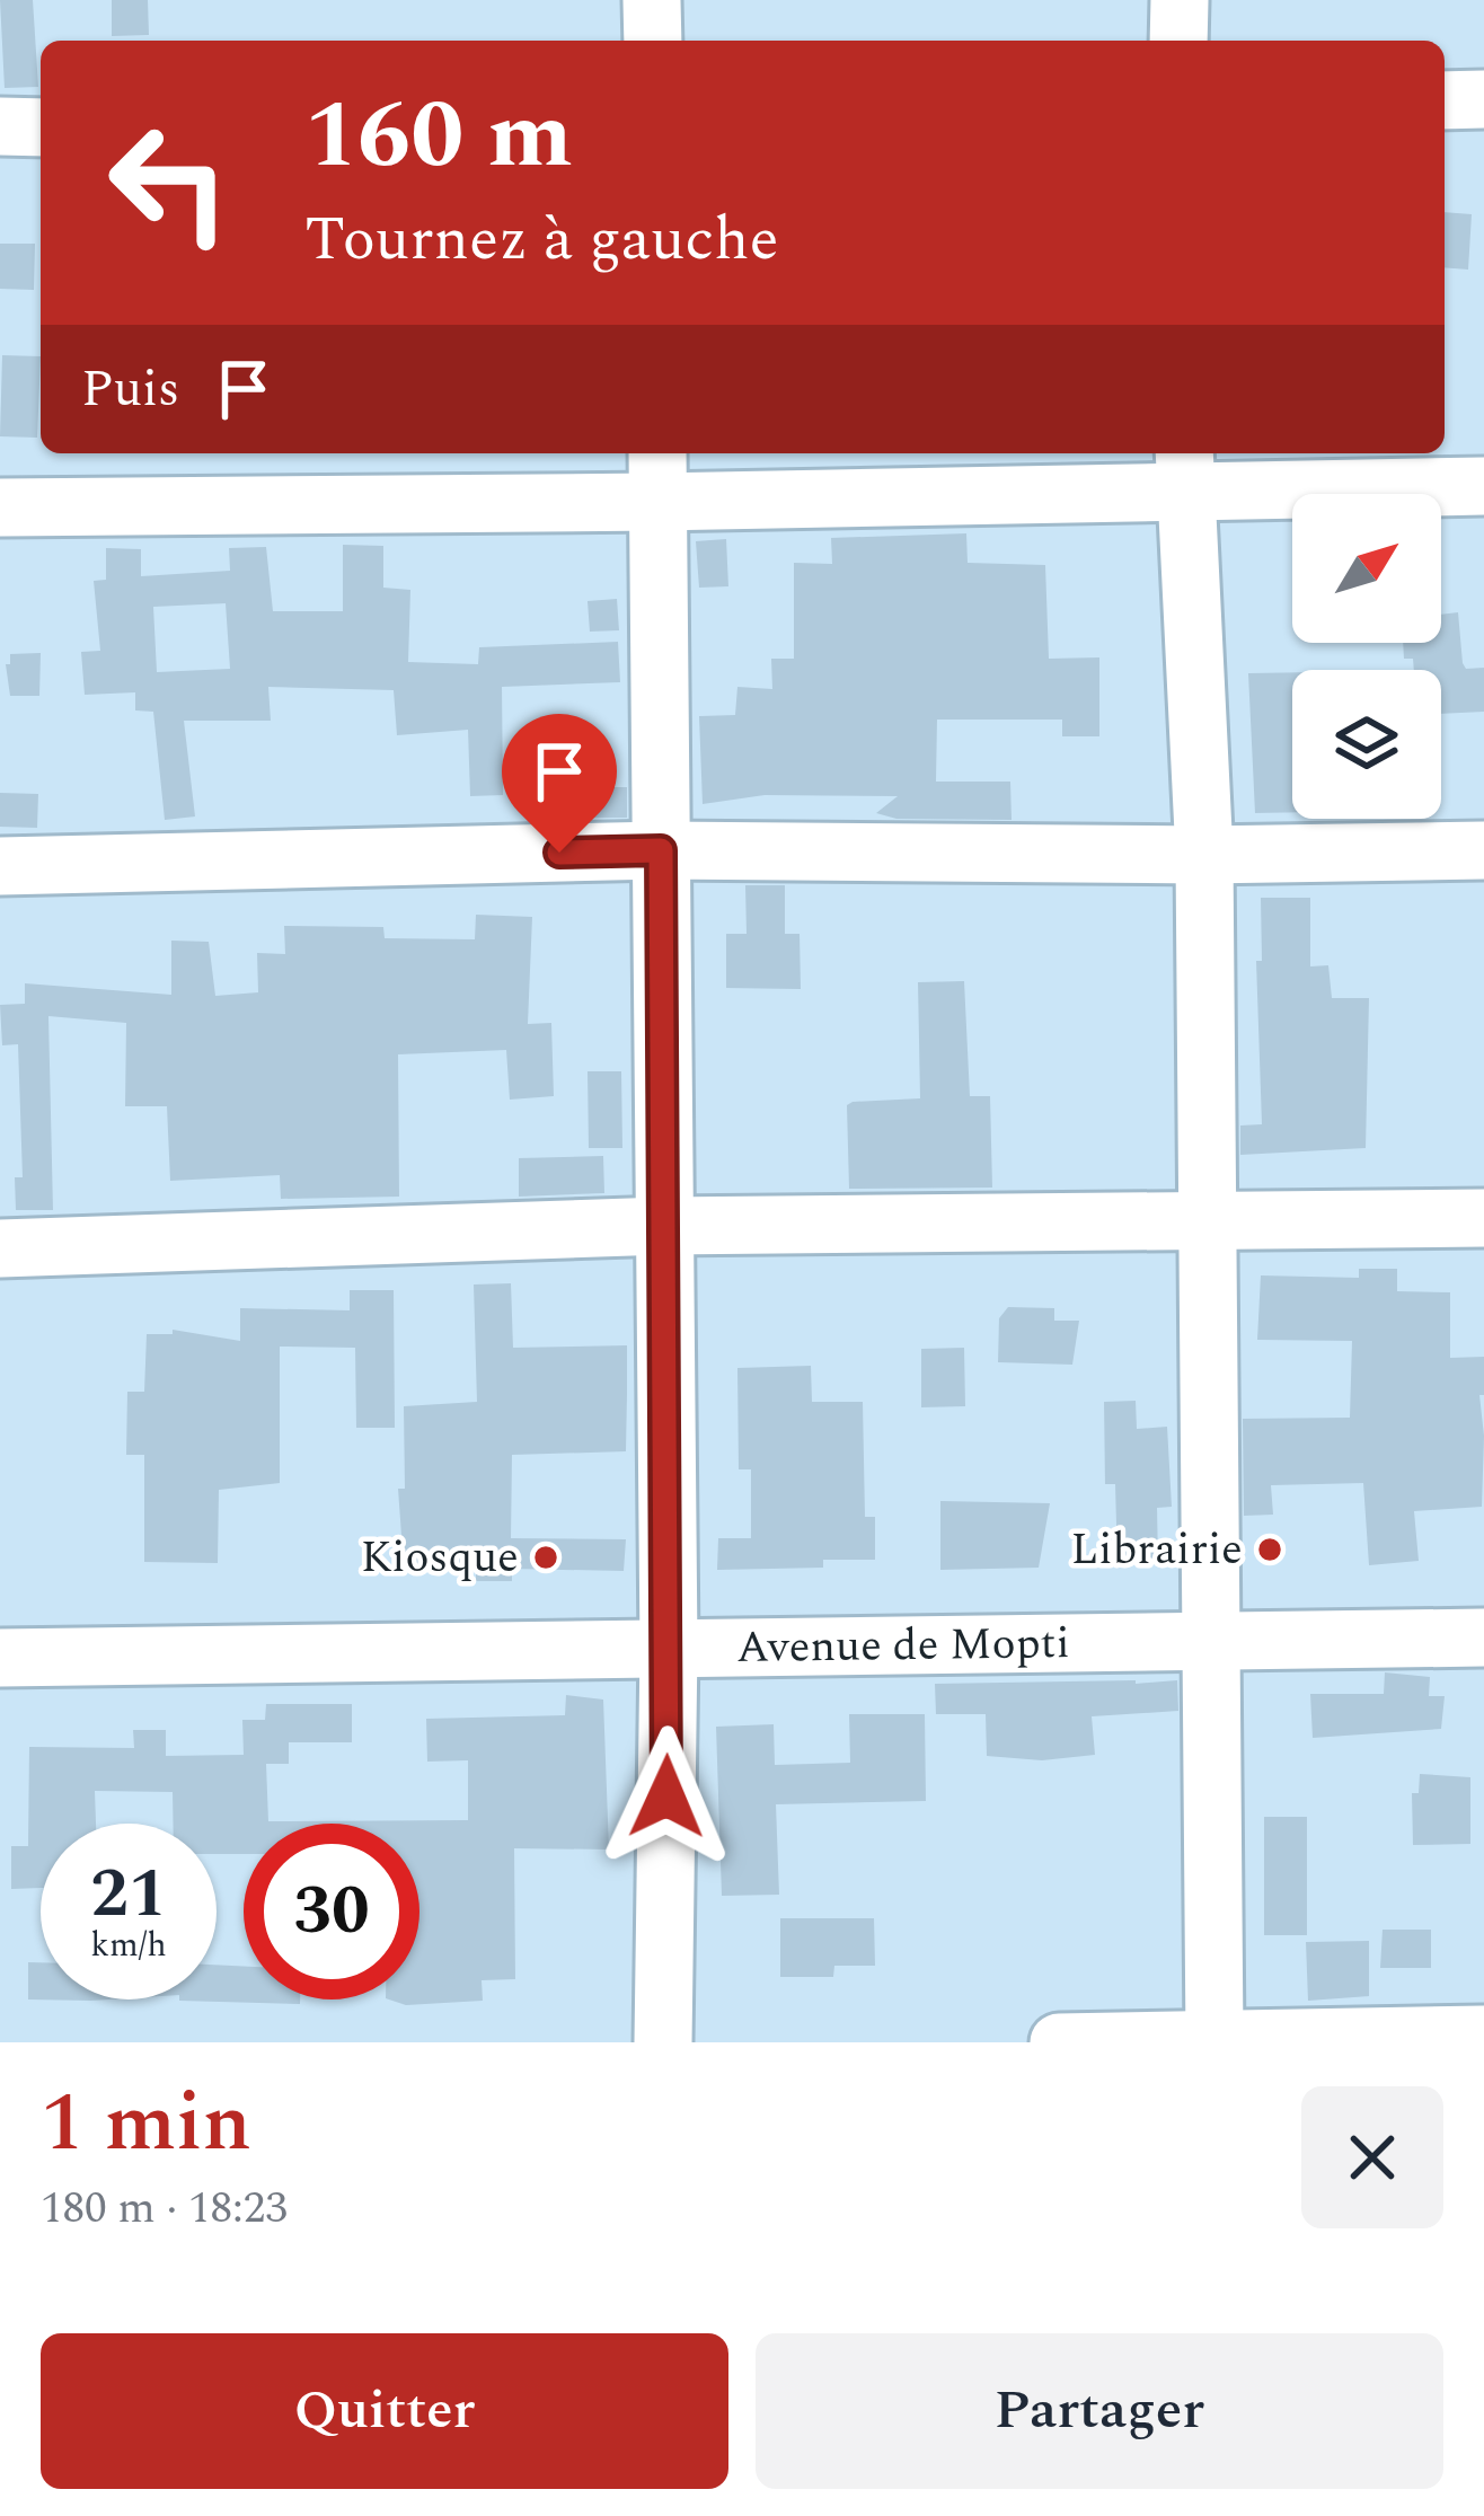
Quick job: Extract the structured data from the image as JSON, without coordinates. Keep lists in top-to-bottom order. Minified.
{"streets":{"street":["Avenue de Mopti"]},"places":["Librairie","Kiosque"],"north":"top right","page":{"turn":["160 m","Tournez à gauche"],"then":"Puis","speed":"21 km/h","limit":"30","heading":["1 min","180 m · 18:23"],"buttons":["Quitter","Partager"]}}
